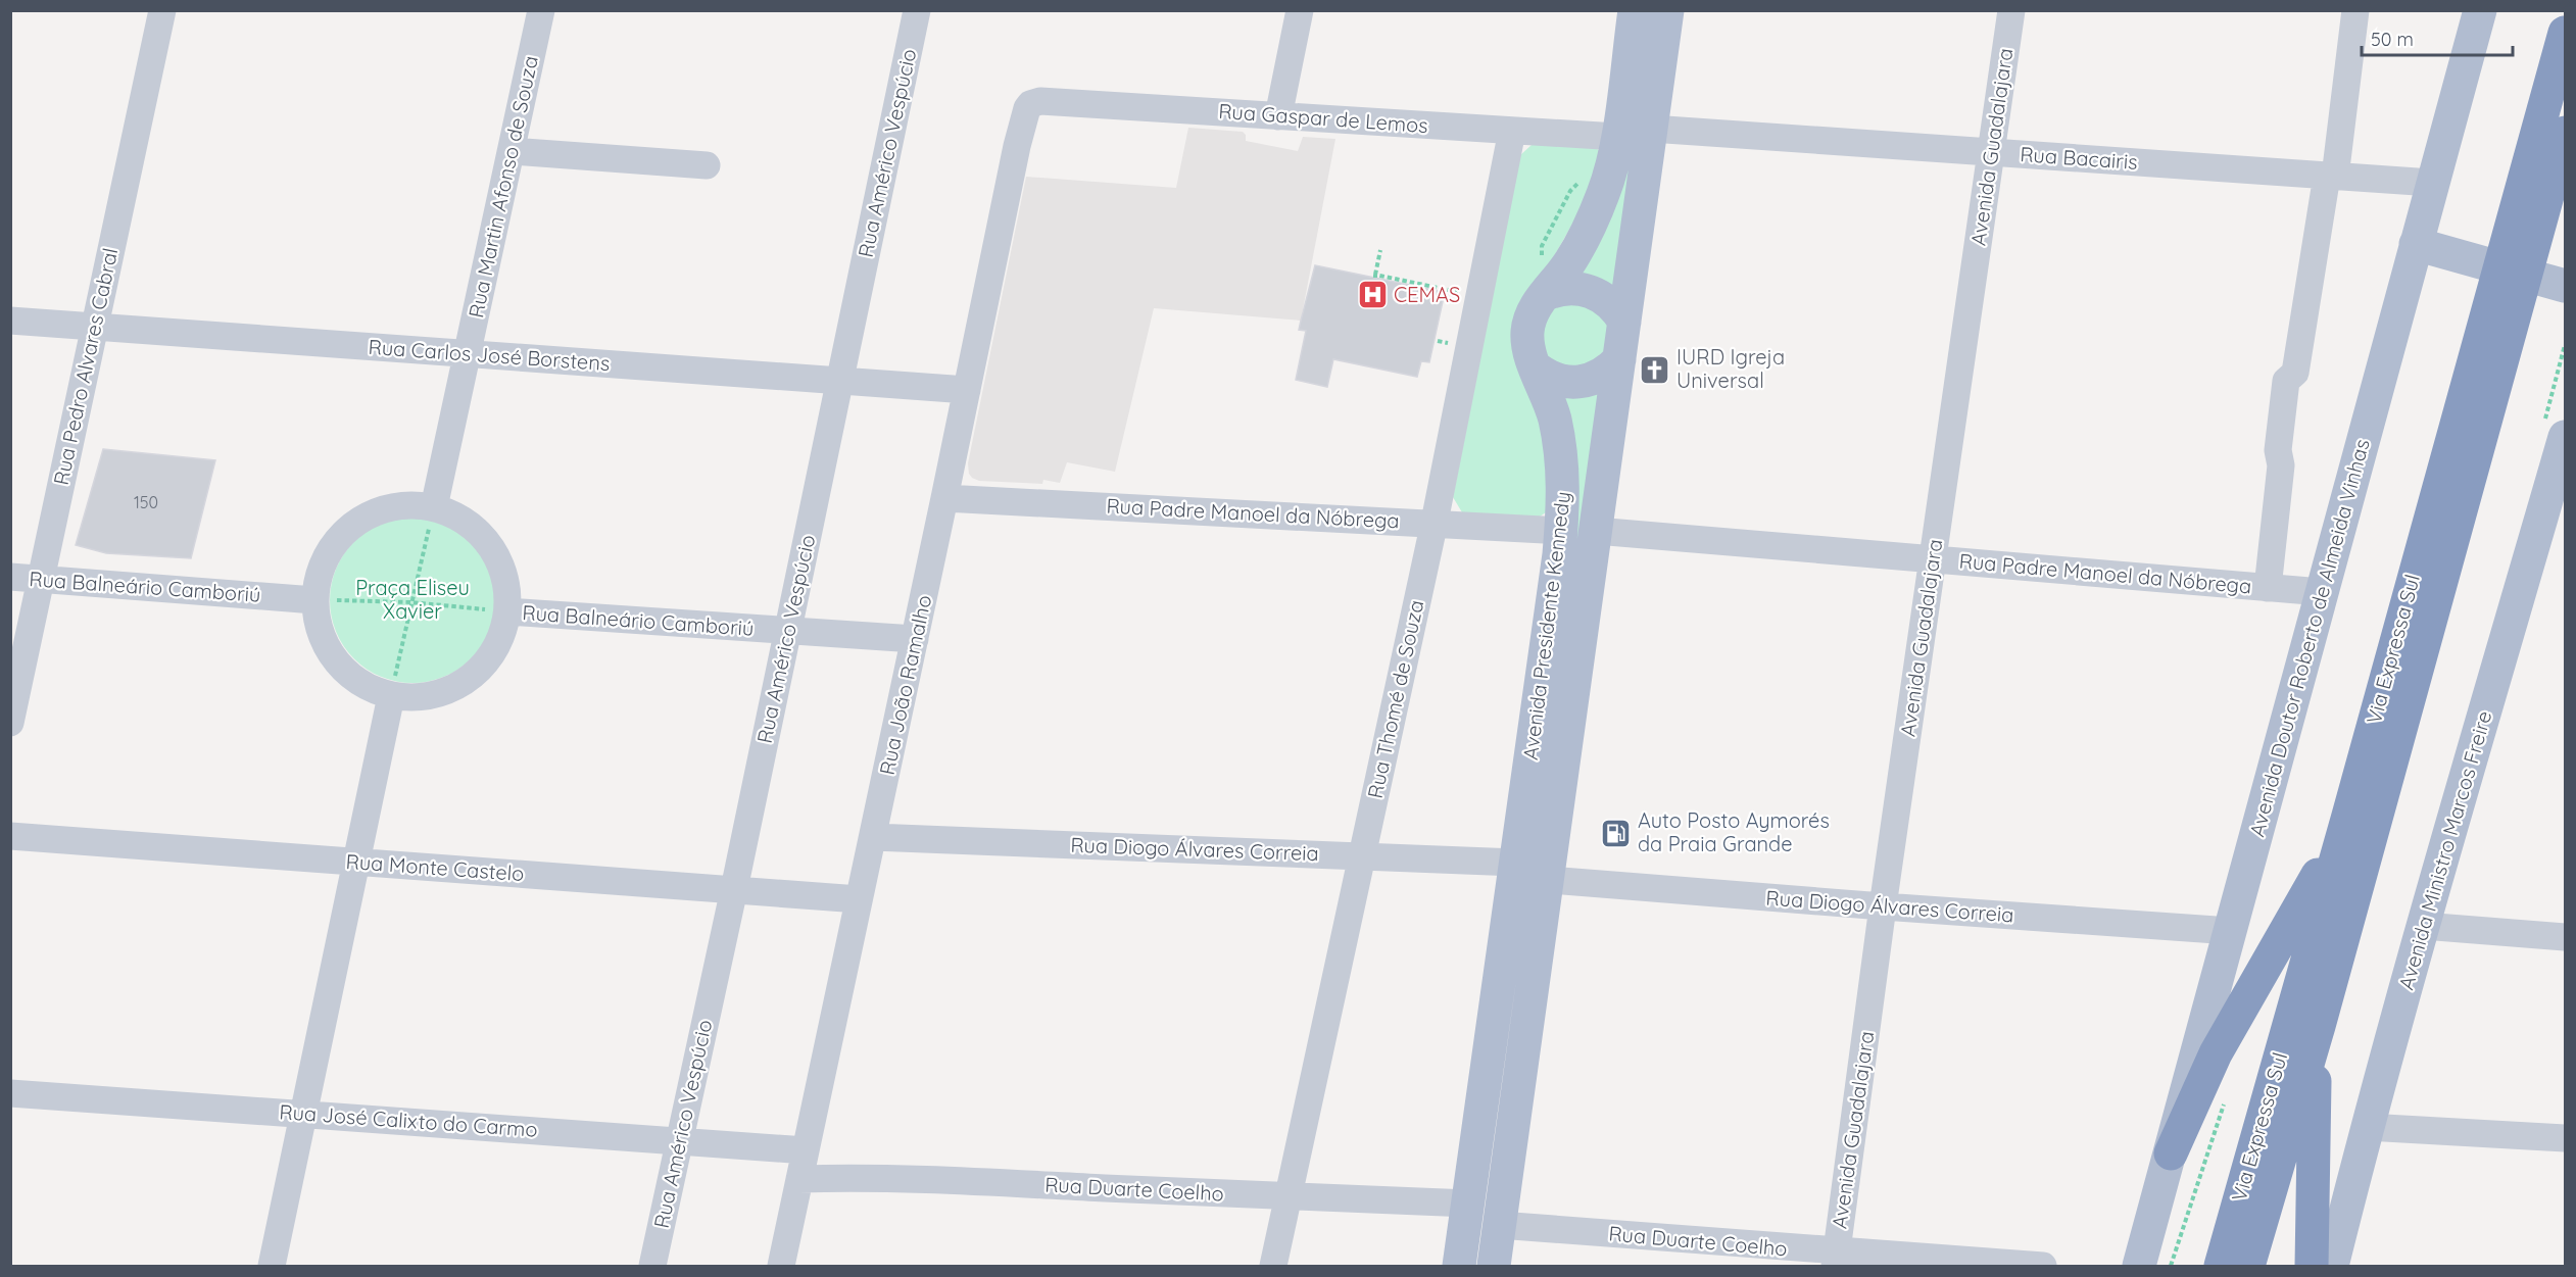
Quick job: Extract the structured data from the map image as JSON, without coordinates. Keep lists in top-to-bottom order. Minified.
{"streets":{"highway":["Via Expressa Sul"],"main road":["Avenida Presidente Kennedy","Avenida Doutor Roberto de Almeida Vinhas","Avenida Ministro Marcos Freire"],"street":["Rua Gaspar de Lemos","Avenida Guadalajara","Rua Américo Vespúcio","Rua Bacairis","Rua Martin Afonso de Souza","Rua Carlos José Borstens","Rua Pedro Alvares Cabral","Rua Padre Manoel da Nóbrega","Rua Balneário Camboriú","Rua João Ramalho","Rua Thomé de Souza","Rua Diogo Álvares Correia","Rua Monte Castelo","Rua José Calixto do Carmo","Rua Duarte Coelho"]},"crossings":[["Rua Gaspar de Lemos","Avenida Presidente Kennedy"],["Rua Gaspar de Lemos","Rua João Ramalho"],["Rua Gaspar de Lemos","Rua Thomé de Souza"],["Avenida Guadalajara","Rua Bacairis"],["Avenida Guadalajara","Rua Padre Manoel da Nóbrega"],["Avenida Guadalajara","Rua Diogo Álvares Correia"],["Avenida Guadalajara","Rua Duarte Coelho"],["Rua Américo Vespúcio","Rua Carlos José Borstens"],["Rua Américo Vespúcio","Rua Balneário Camboriú"],["Rua Américo Vespúcio","Rua Monte Castelo"],["Rua Américo Vespúcio","Rua José Calixto do Carmo"],["Rua Bacairis","Avenida Presidente Kennedy"],["Rua Bacairis","Avenida Doutor Roberto de Almeida Vinhas"],["Rua Martin Afonso de Souza","Rua Carlos José Borstens"],["Rua Carlos José Borstens","Rua Pedro Alvares Cabral"],["Rua Carlos José Borstens","Rua João Ramalho"],["Rua Pedro Alvares Cabral","Rua Balneário Camboriú"],["Rua Padre Manoel da Nóbrega","Avenida Presidente Kennedy"],["Rua Padre Manoel da Nóbrega","Avenida Doutor Roberto de Almeida Vinhas"],["Rua Padre Manoel da Nóbrega","Rua João Ramalho"],["Rua Padre Manoel da Nóbrega","Rua Thomé de Souza"],["Rua Balneário Camboriú","Rua João Ramalho"],["Avenida Presidente Kennedy","Rua Diogo Álvares Correia"],["Avenida Presidente Kennedy","Rua Duarte Coelho"],["Avenida Doutor Roberto de Almeida Vinhas","Rua Diogo Álvares Correia"],["Rua João Ramalho","Rua Diogo Álvares Correia"],["Rua João Ramalho","Rua Monte Castelo"],["Rua João Ramalho","Rua José Calixto do Carmo"],["Rua João Ramalho","Rua Duarte Coelho"],["Rua Thomé de Souza","Rua Diogo Álvares Correia"],["Rua Thomé de Souza","Rua Duarte Coelho"]],"parks":["Praça Eliseu Xavier"],"places":{"hospital":["CEMAS"],"church":["IURD Igreja Universal"],"fuel station":["Auto Posto Aymorés da Praia Grande"]},"house_numbers":["150"],"scale_bar":"50 m"}
